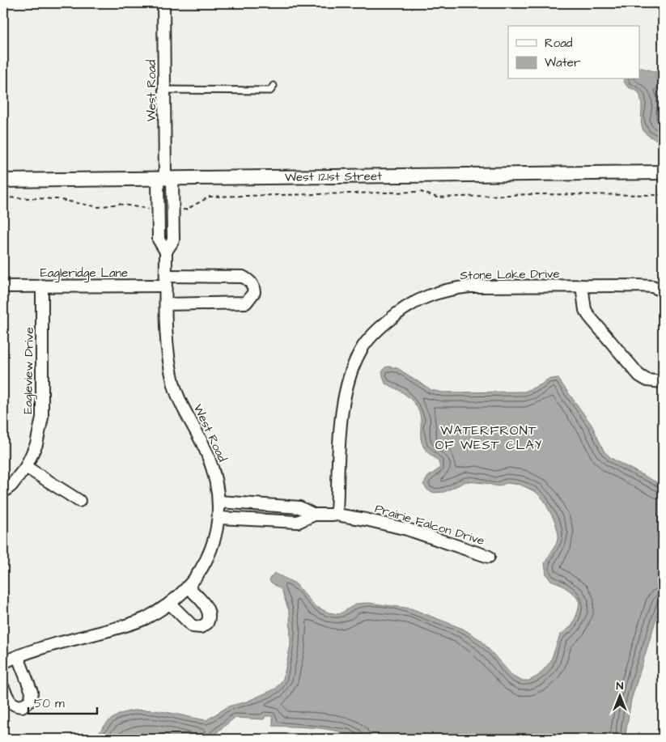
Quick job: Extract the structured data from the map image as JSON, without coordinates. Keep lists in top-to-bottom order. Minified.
{"streets":{"street":["West Road","West 121st Street","Eagleridge Lane","Stone Lake Drive","Eagleview Drive","Prairie Falcon Drive"]},"crossings":[["West Road","West 121st Street"],["West Road","Eagleridge Lane"],["West Road","Prairie Falcon Drive"],["Eagleridge Lane","Eagleview Drive"],["Stone Lake Drive","Prairie Falcon Drive"]],"districts":["WATERFRONT OF WEST CLAY"],"legend":["Road","Water"],"scale_bar":"50 m","north":"top"}
